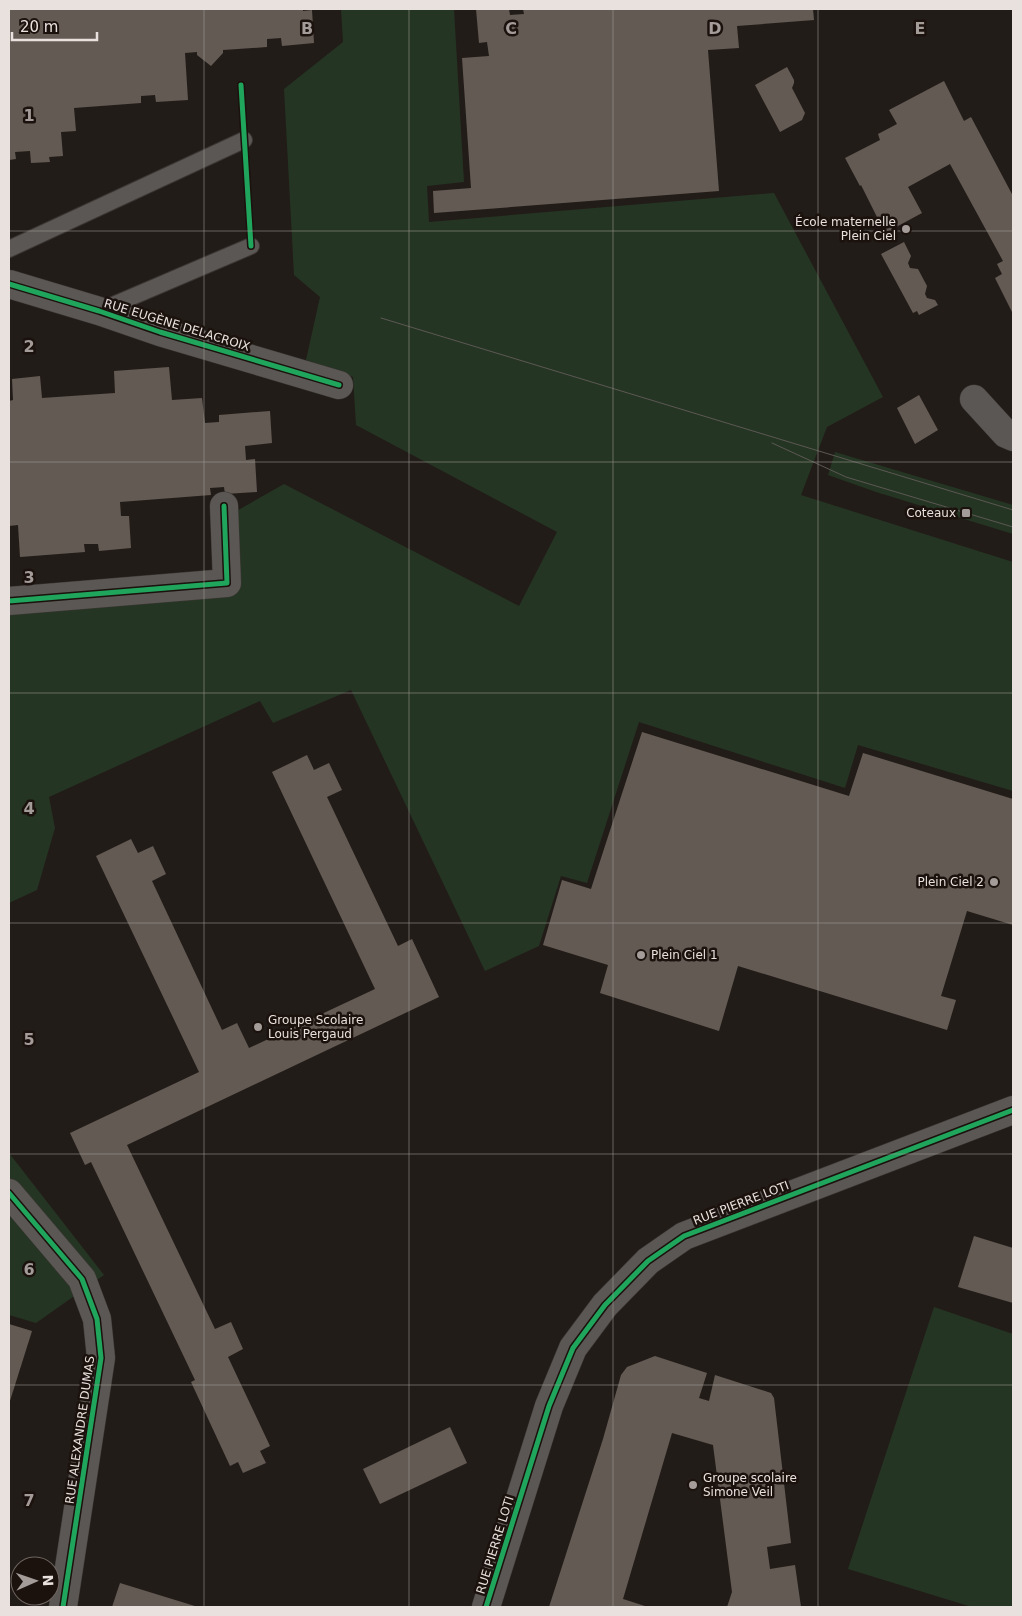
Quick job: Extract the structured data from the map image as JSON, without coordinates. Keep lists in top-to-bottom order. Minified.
{"streets":{"street":["RUE EUGÈNE DELACROIX","RUE PIERRE LOTI","RUE ALEXANDRE DUMAS"]},"places":{"other":["École maternelle Plein Ciel","Plein Ciel 2","Plein Ciel 1","Groupe Scolaire Louis Pergaud","Groupe scolaire Simone Veil"],"transit":["Coteaux"]},"scale_bar":"20 m","north":"right","grid":{"columns":["B","C","D","E"],"rows":["1","2","3","4","5","6","7"]}}
